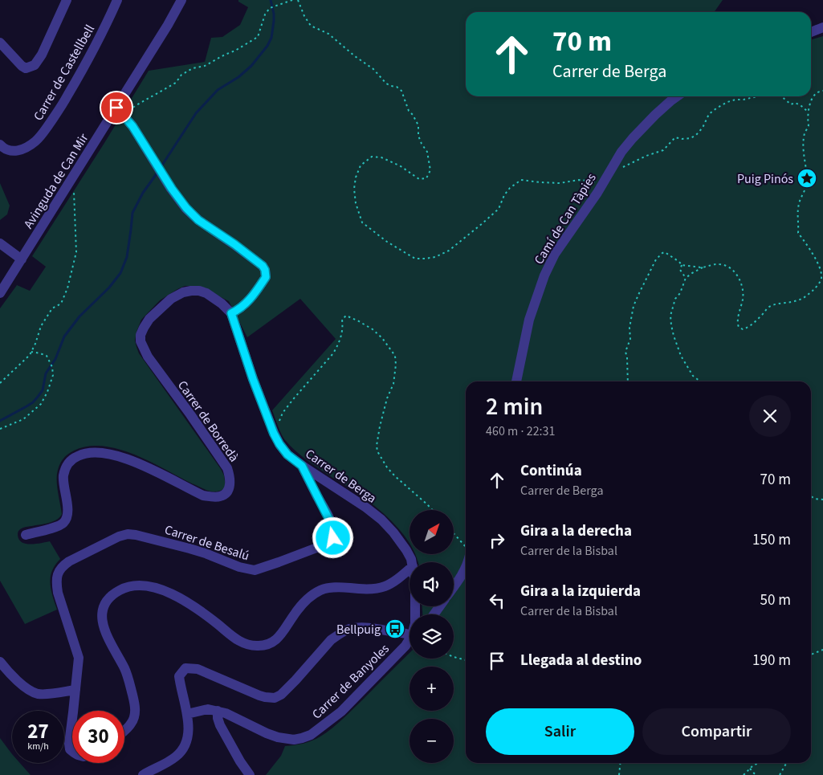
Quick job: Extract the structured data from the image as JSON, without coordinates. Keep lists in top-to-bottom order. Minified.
{"streets":{"street":["Carrer de Castellbell","Avinguda de Can Mir","Camí de Can Tàpies","Carrer de Borredà","Carrer de Berga","Carrer de Besalú","Carrer de Banyoles"]},"crossings":[["Carrer de Borredà","Carrer de Berga"],["Carrer de Berga","Carrer de Besalú"]],"places":{"place":["Puig Pinós"],"bus stop":["Bellpuig"]},"north":"top right","page":{"turn":["70 m","Carrer de Berga"],"heading":["2 min","460 m · 22:31"],"list":[{"name":"Continúa","note":"Carrer de Berga","value":"70 m"},{"name":"Gira a la derecha","note":"Carrer de la Bisbal","value":"150 m"},{"name":"Gira a la izquierda","note":"Carrer de la Bisbal","value":"50 m"},{"name":"Llegada al destino","value":"190 m"}],"map_buttons":["+","−"],"buttons":["Salir","Compartir"],"speed":"27 km/h","limit":"30"}}
